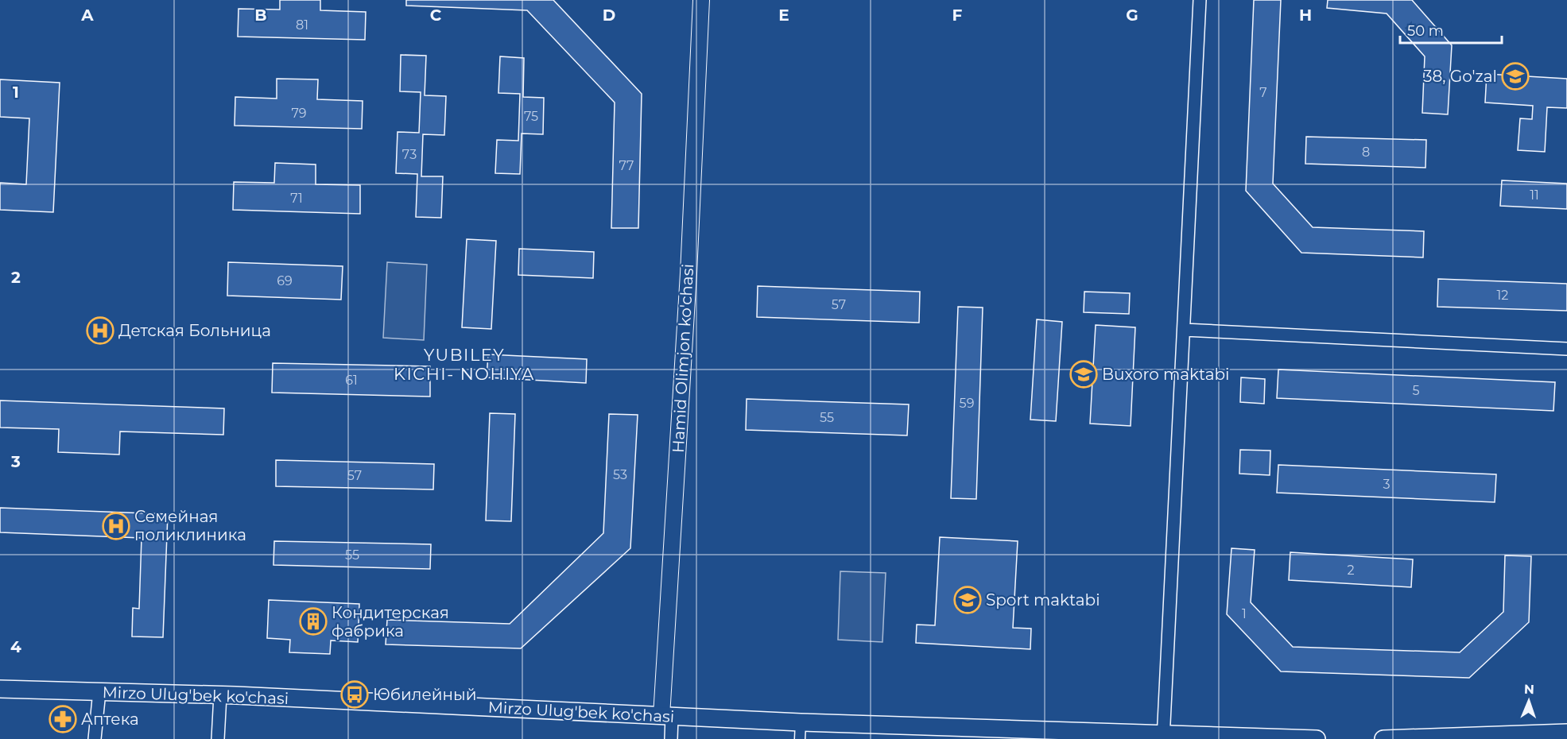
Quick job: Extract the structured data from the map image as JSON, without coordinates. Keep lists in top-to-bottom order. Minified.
{"streets":{"main road":["Mirzo Ulug'bek ko'chasi"],"street":["Hamid Olimjon ko'chasi"]},"crossings":[["Hamid Olimjon ko'chasi","Mirzo Ulug'bek ko'chasi"]],"districts":["YUBILEY KICHI- NOHIYA"],"places":{"school or university":["38, Go'zal","Buxoro maktabi","Sport maktabi"],"hospital":["Детская Больница","Семейная поликлиника"],"building":["Кондитерская фабрика"],"bus stop":["Юбилейный"],"pharmacy":["Аптека"]},"house_numbers":["81","7","79","75","8","73","77","11","71","69","12","57","61","5","59","55","53","57","3","55","2","1"],"scale_bar":"50 m","north":"top","grid":{"columns":["A","B","C","D","E","F","G","H"],"rows":["1","2","3","4"]}}
